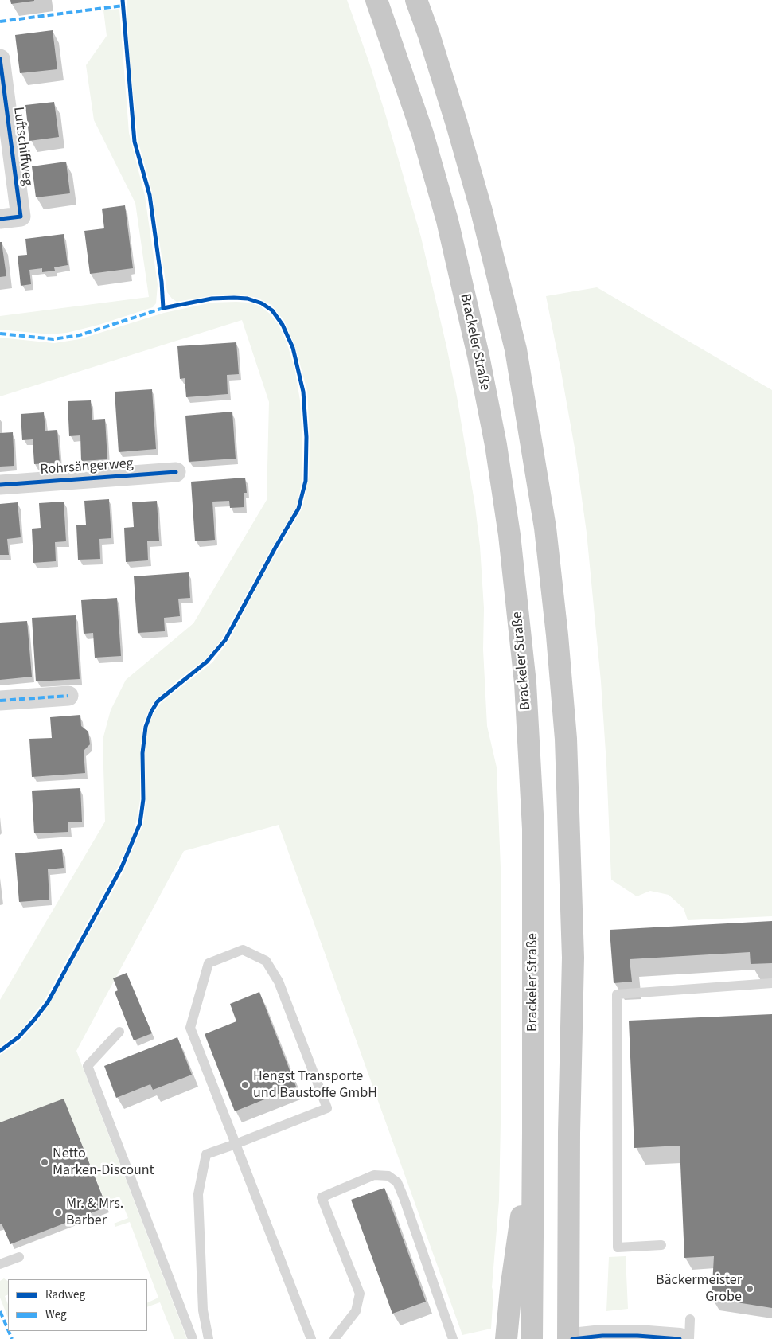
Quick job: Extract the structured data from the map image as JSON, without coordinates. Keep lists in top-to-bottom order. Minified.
{"streets":{"highway":["Brackeler Straße"],"street":["Luftschiffweg","Rohrsängerweg"]},"places":["Hengst Transporte und Baustoffe GmbH","Netto Marken-Discount","Mr. & Mrs. Barber","Bäckermeister Grobe"],"legend":["Radweg","Weg"]}
